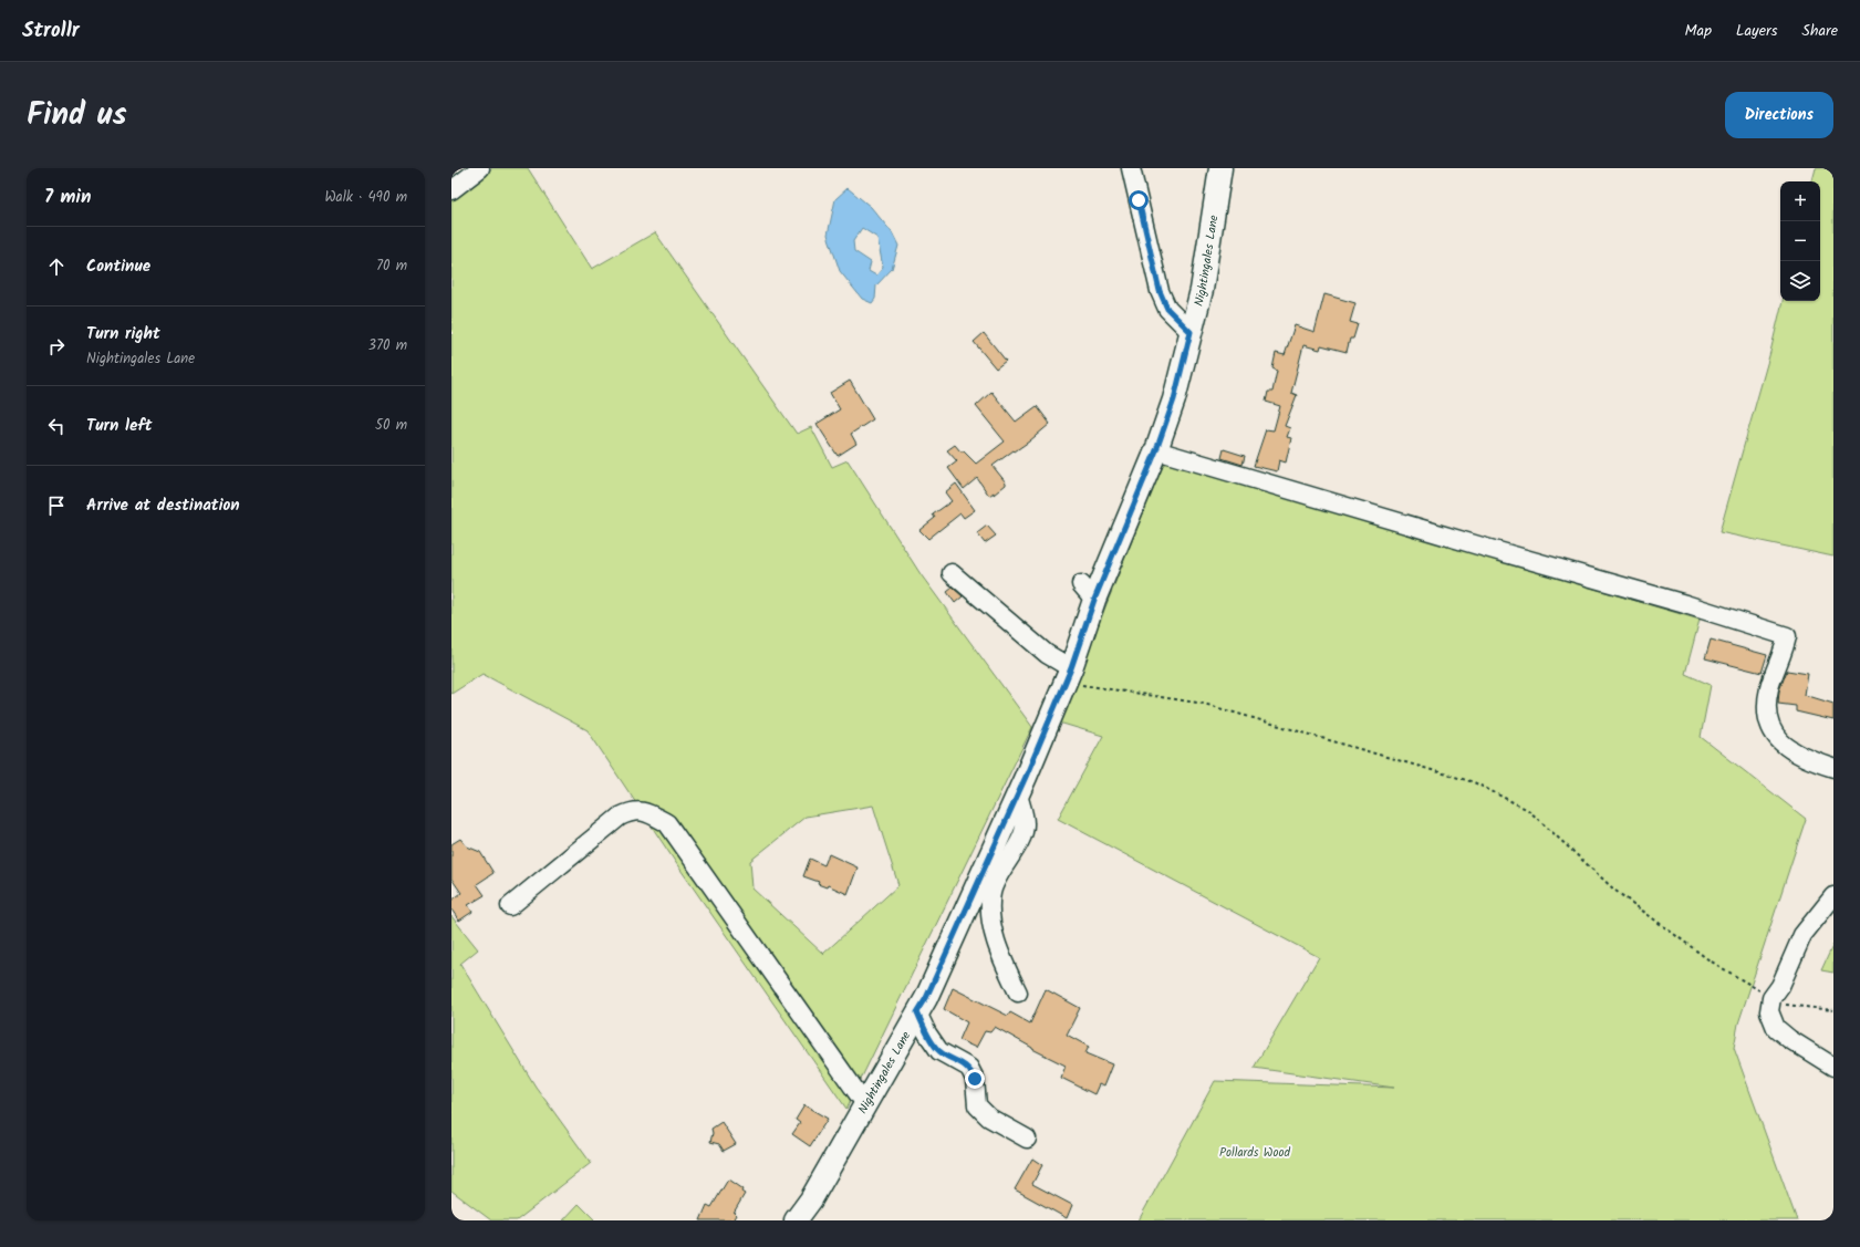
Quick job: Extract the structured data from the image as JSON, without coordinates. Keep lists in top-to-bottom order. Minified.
{"streets":{"main road":["Nightingales Lane"]},"parks":["Pollards Wood"],"page":{"header":"Strollr","nav":["Map","Layers","Share"],"title":"Find us","buttons":"Directions","heading":["7 min","Walk · 490 m"],"map_buttons":["+","−"],"list":[["Continue","70 m"],["Turn right","Nightingales Lane","370 m"],["Turn left","50 m"],"Arrive at destination"]}}
